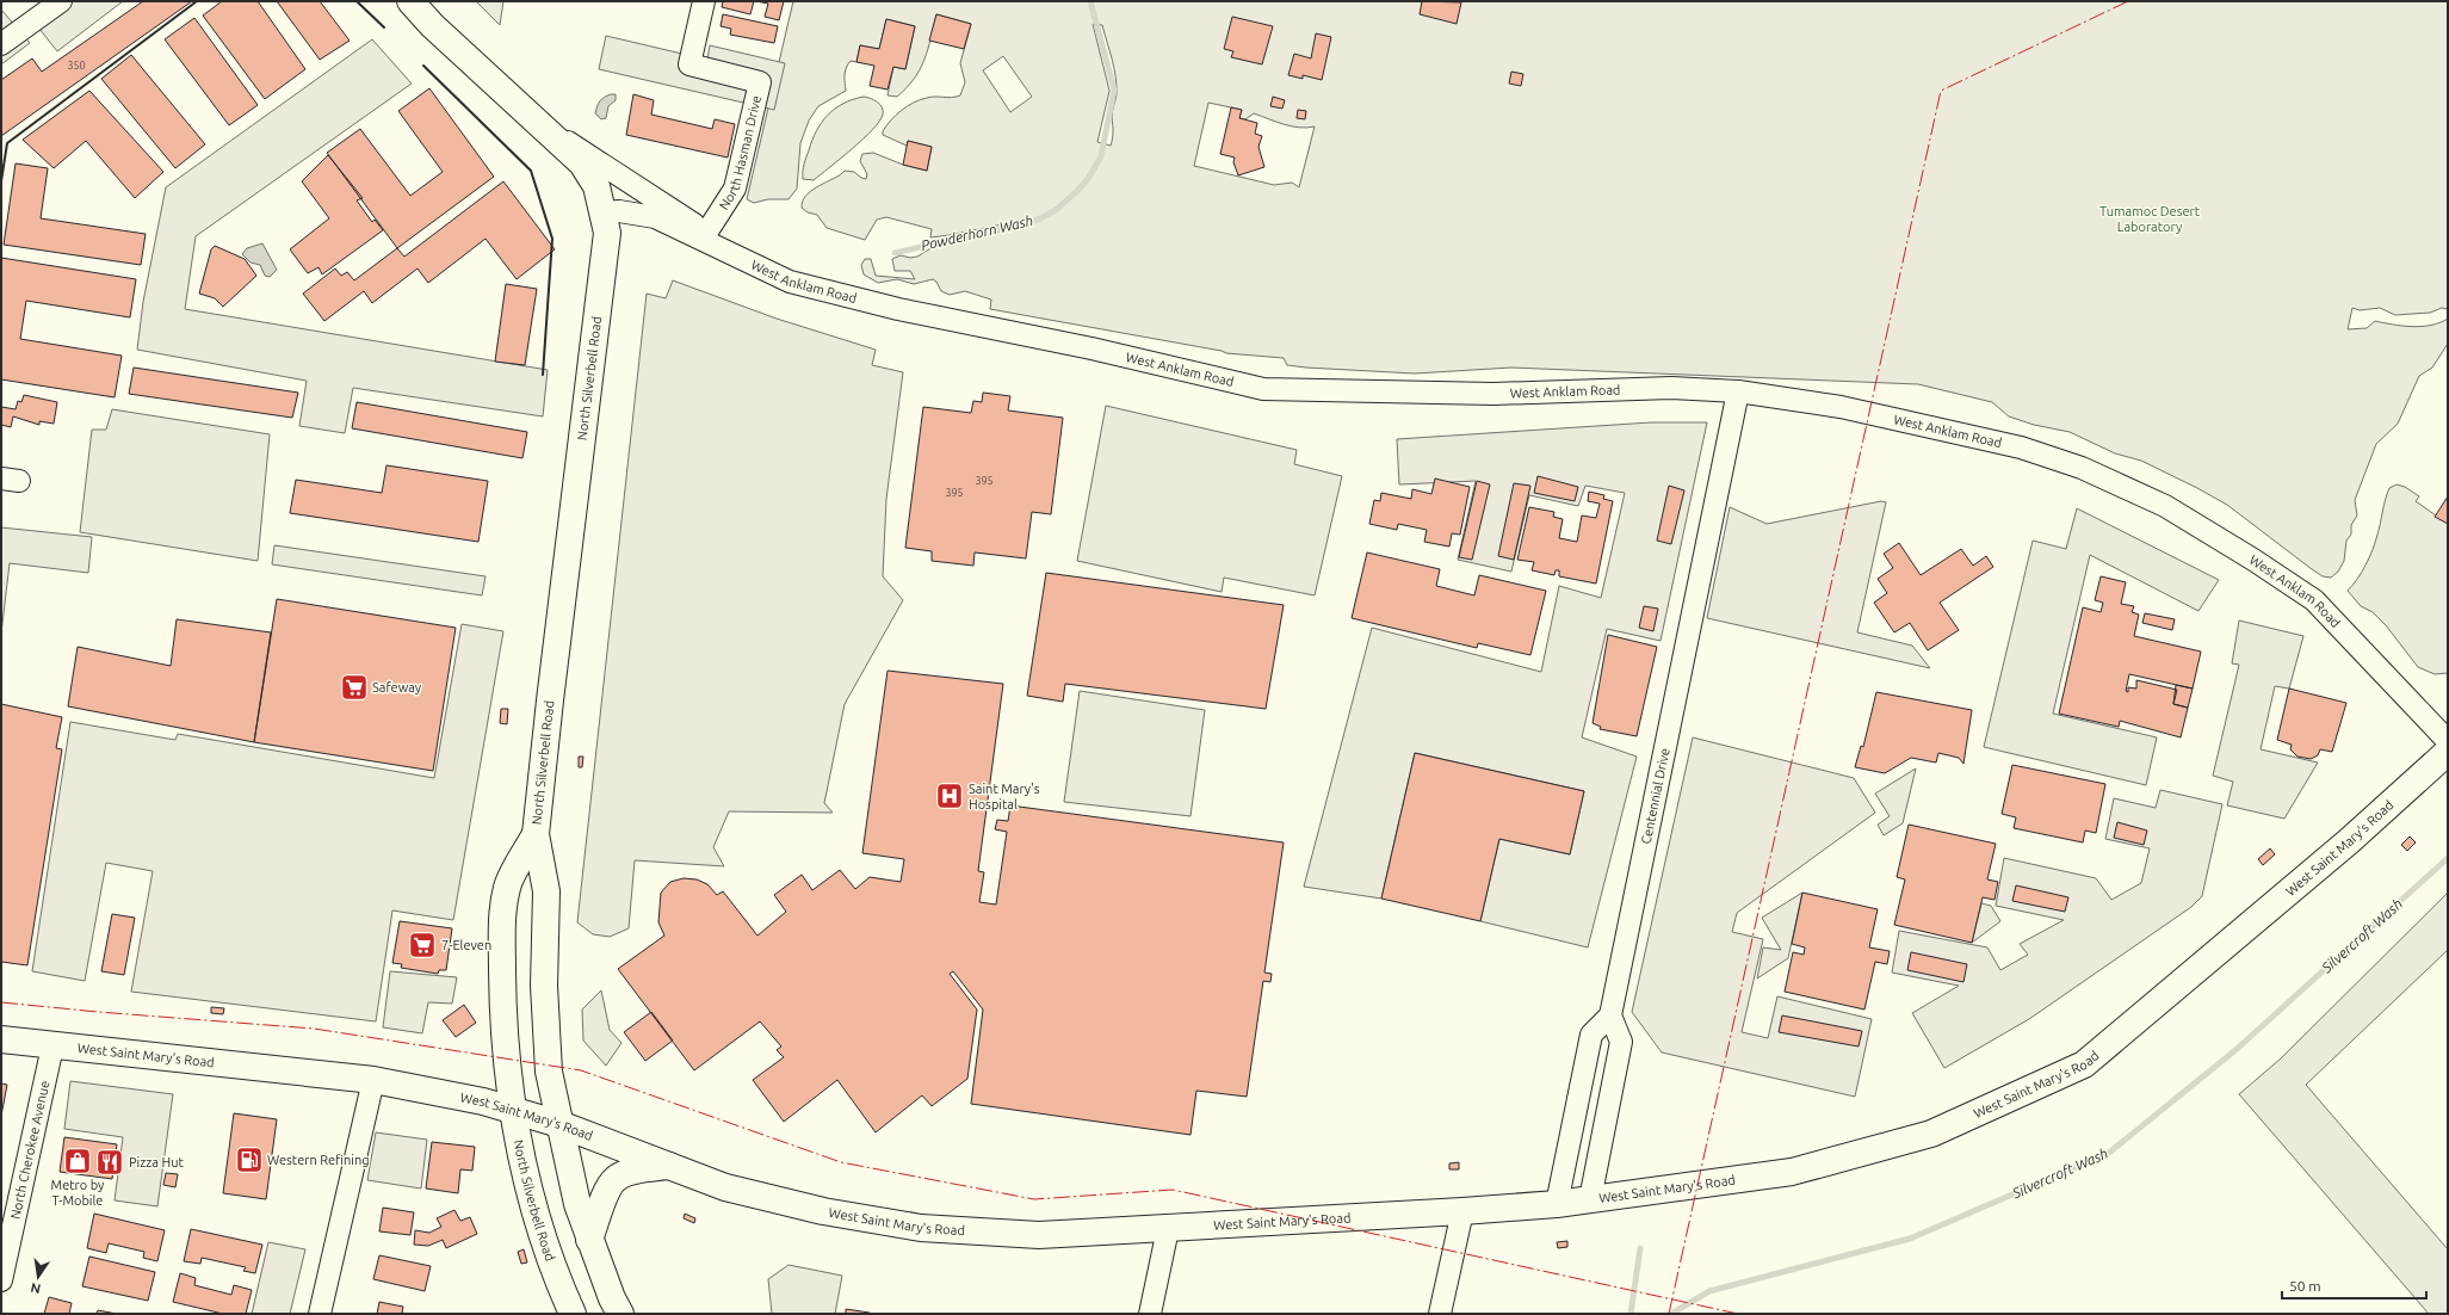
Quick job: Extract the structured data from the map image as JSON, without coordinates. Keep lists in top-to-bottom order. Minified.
{"streets":{"main road":["North Silverbell Road","West Saint Mary's Road"],"street":["North Hasman Drive","West Anklam Road","Centennial Drive","North Cherokee Avenue"]},"crossings":[["North Hasman Drive","West Anklam Road"],["West Anklam Road","North Silverbell Road"],["West Anklam Road","Centennial Drive"],["North Silverbell Road","West Saint Mary's Road"],["West Saint Mary's Road","North Cherokee Avenue"]],"water":["Powderhorn Wash","Silvercroft Wash"],"parks":["Tumamoc Desert Laboratory"],"places":{"supermarket":["Safeway","7-Eleven"],"hospital":["Saint Mary's Hospital"],"fuel station":["Western Refining"],"shop":["Metro by T-Mobile"],"restaurant":["Pizza Hut"]},"house_numbers":["350","395","395"],"scale_bar":"50 m","north":"bottom"}
